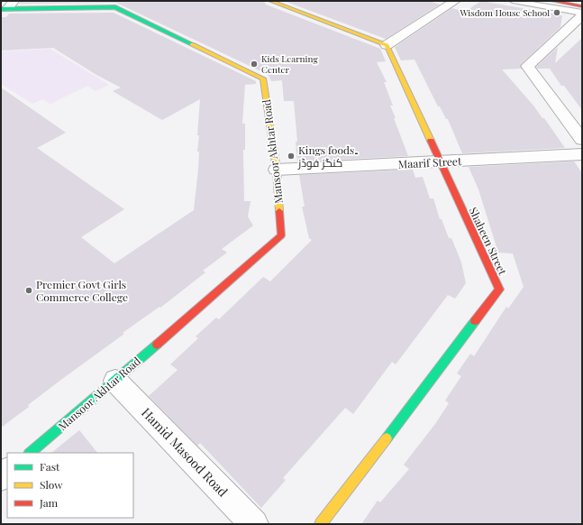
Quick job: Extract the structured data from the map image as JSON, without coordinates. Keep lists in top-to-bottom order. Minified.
{"streets":{"street":["Mansoor Akhtar Road","Maarif Street","Shaheen Street","Hamid Masood Road"]},"crossings":[["Mansoor Akhtar Road","Maarif Street"],["Mansoor Akhtar Road","Hamid Masood Road"],["Maarif Street","Shaheen Street"]],"places":["Wisdom House School","Kids Learning Center","Kings foods۔ کنگز فوڈز","Premier Govt Girls Commerce College"],"legend":["Fast","Slow","Jam"]}
